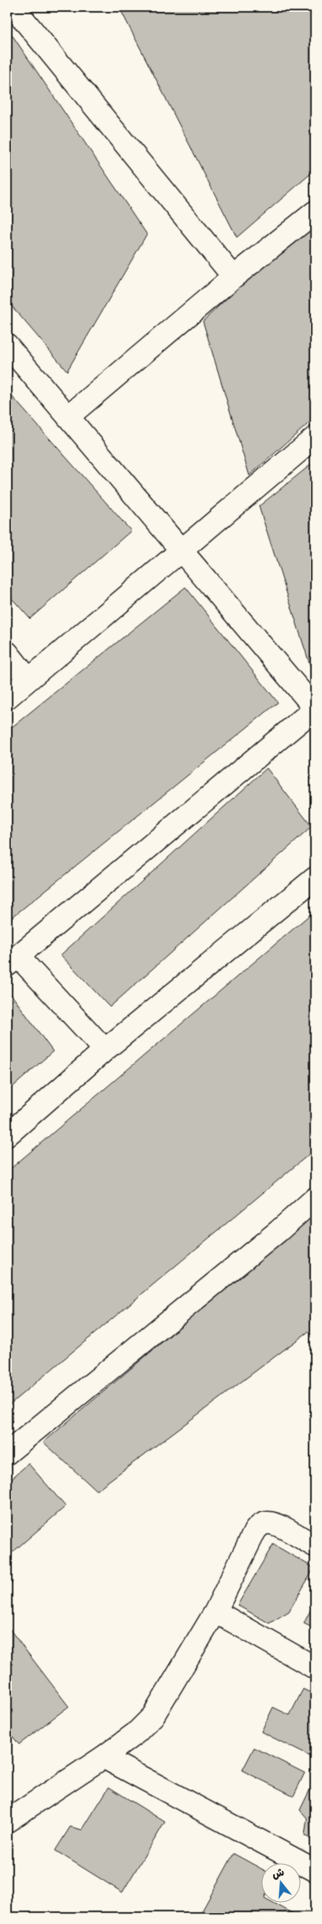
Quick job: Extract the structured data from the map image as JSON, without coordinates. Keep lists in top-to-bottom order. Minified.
{"north":"top"}
